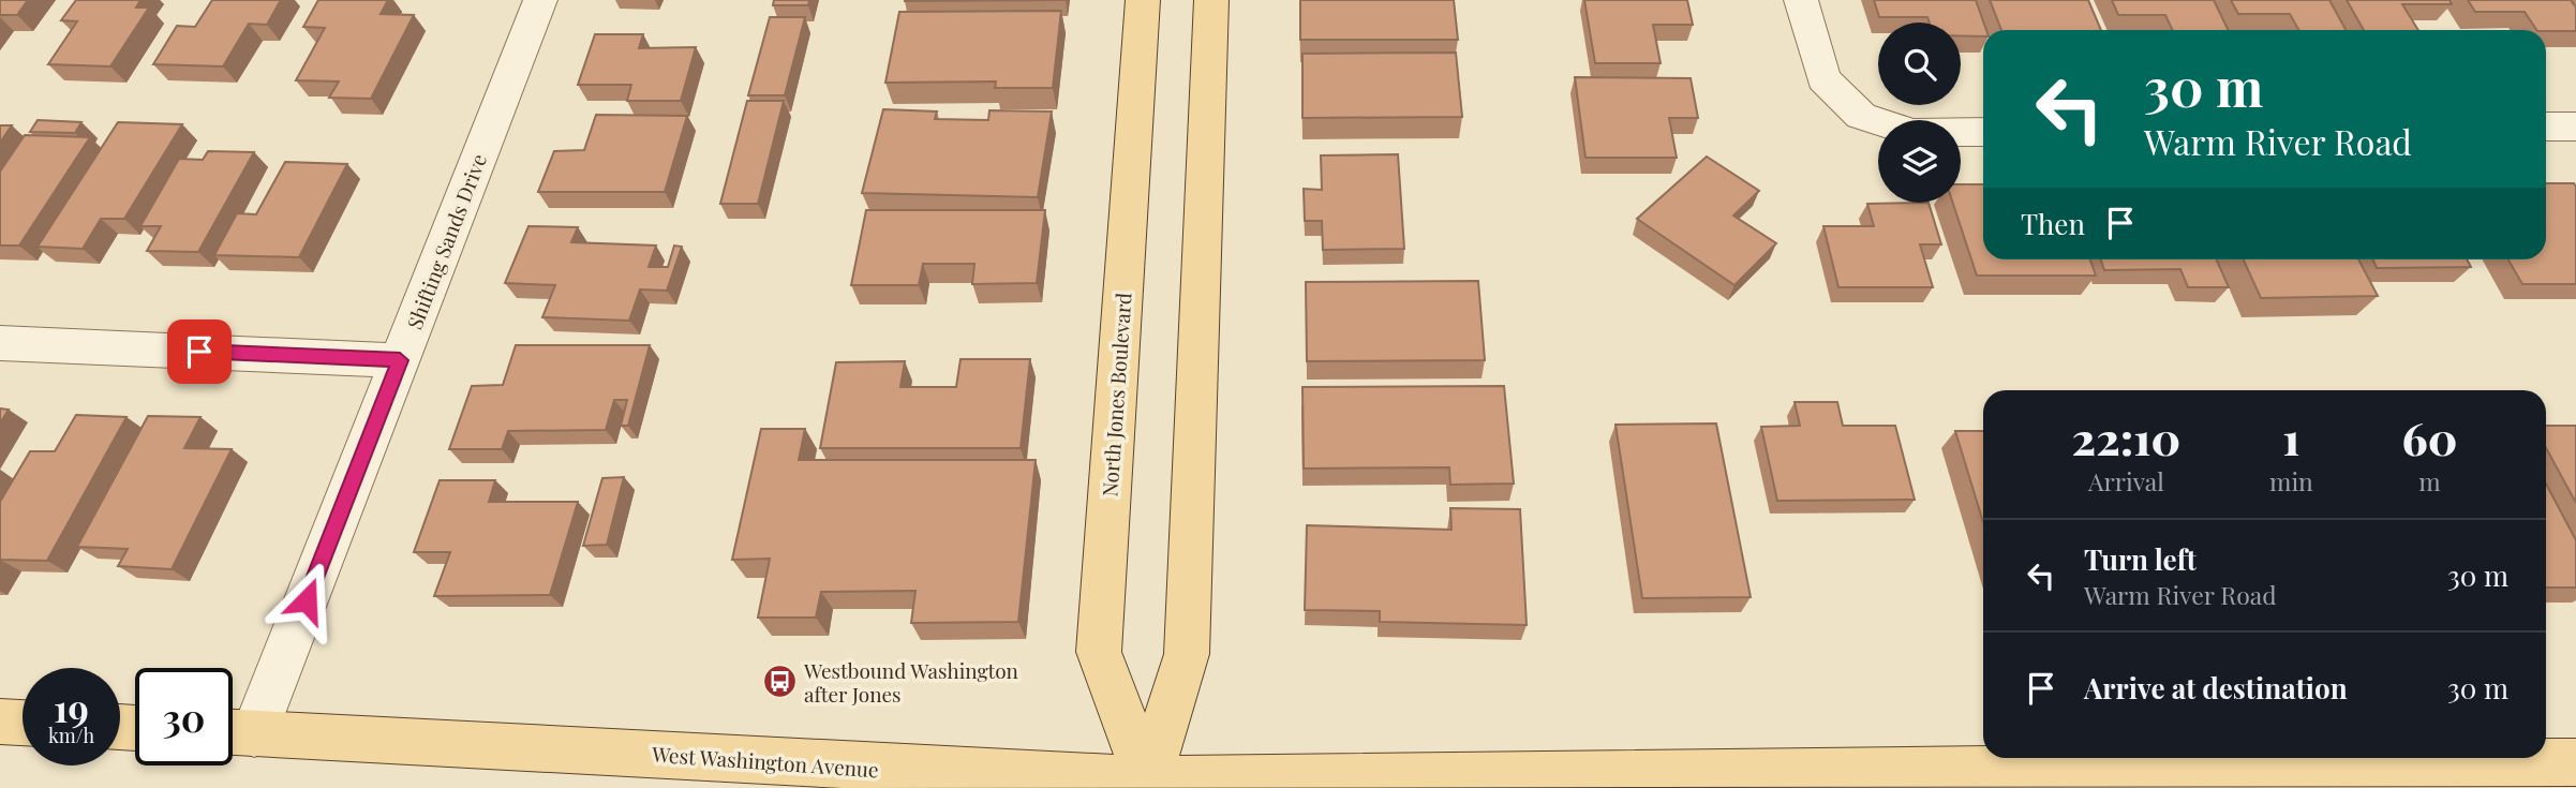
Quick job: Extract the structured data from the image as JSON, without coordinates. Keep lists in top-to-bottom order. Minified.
{"streets":{"main road":["North Jones Boulevard","West Washington Avenue"],"street":["Shifting Sands Drive"]},"crossings":[["Shifting Sands Drive","West Washington Avenue"],["North Jones Boulevard","West Washington Avenue"]],"places":{"bus stop":["Westbound Washington after Jones"]},"page":{"turn":["30 m","Warm River Road"],"then":"Then","eta":["22:10","Arrival","1","min","60","m"],"list":[{"name":"Turn left","note":"Warm River Road","value":"30 m"},{"name":"Arrive at destination","value":"30 m"}],"speed":"19 km/h","limit":"30"}}
